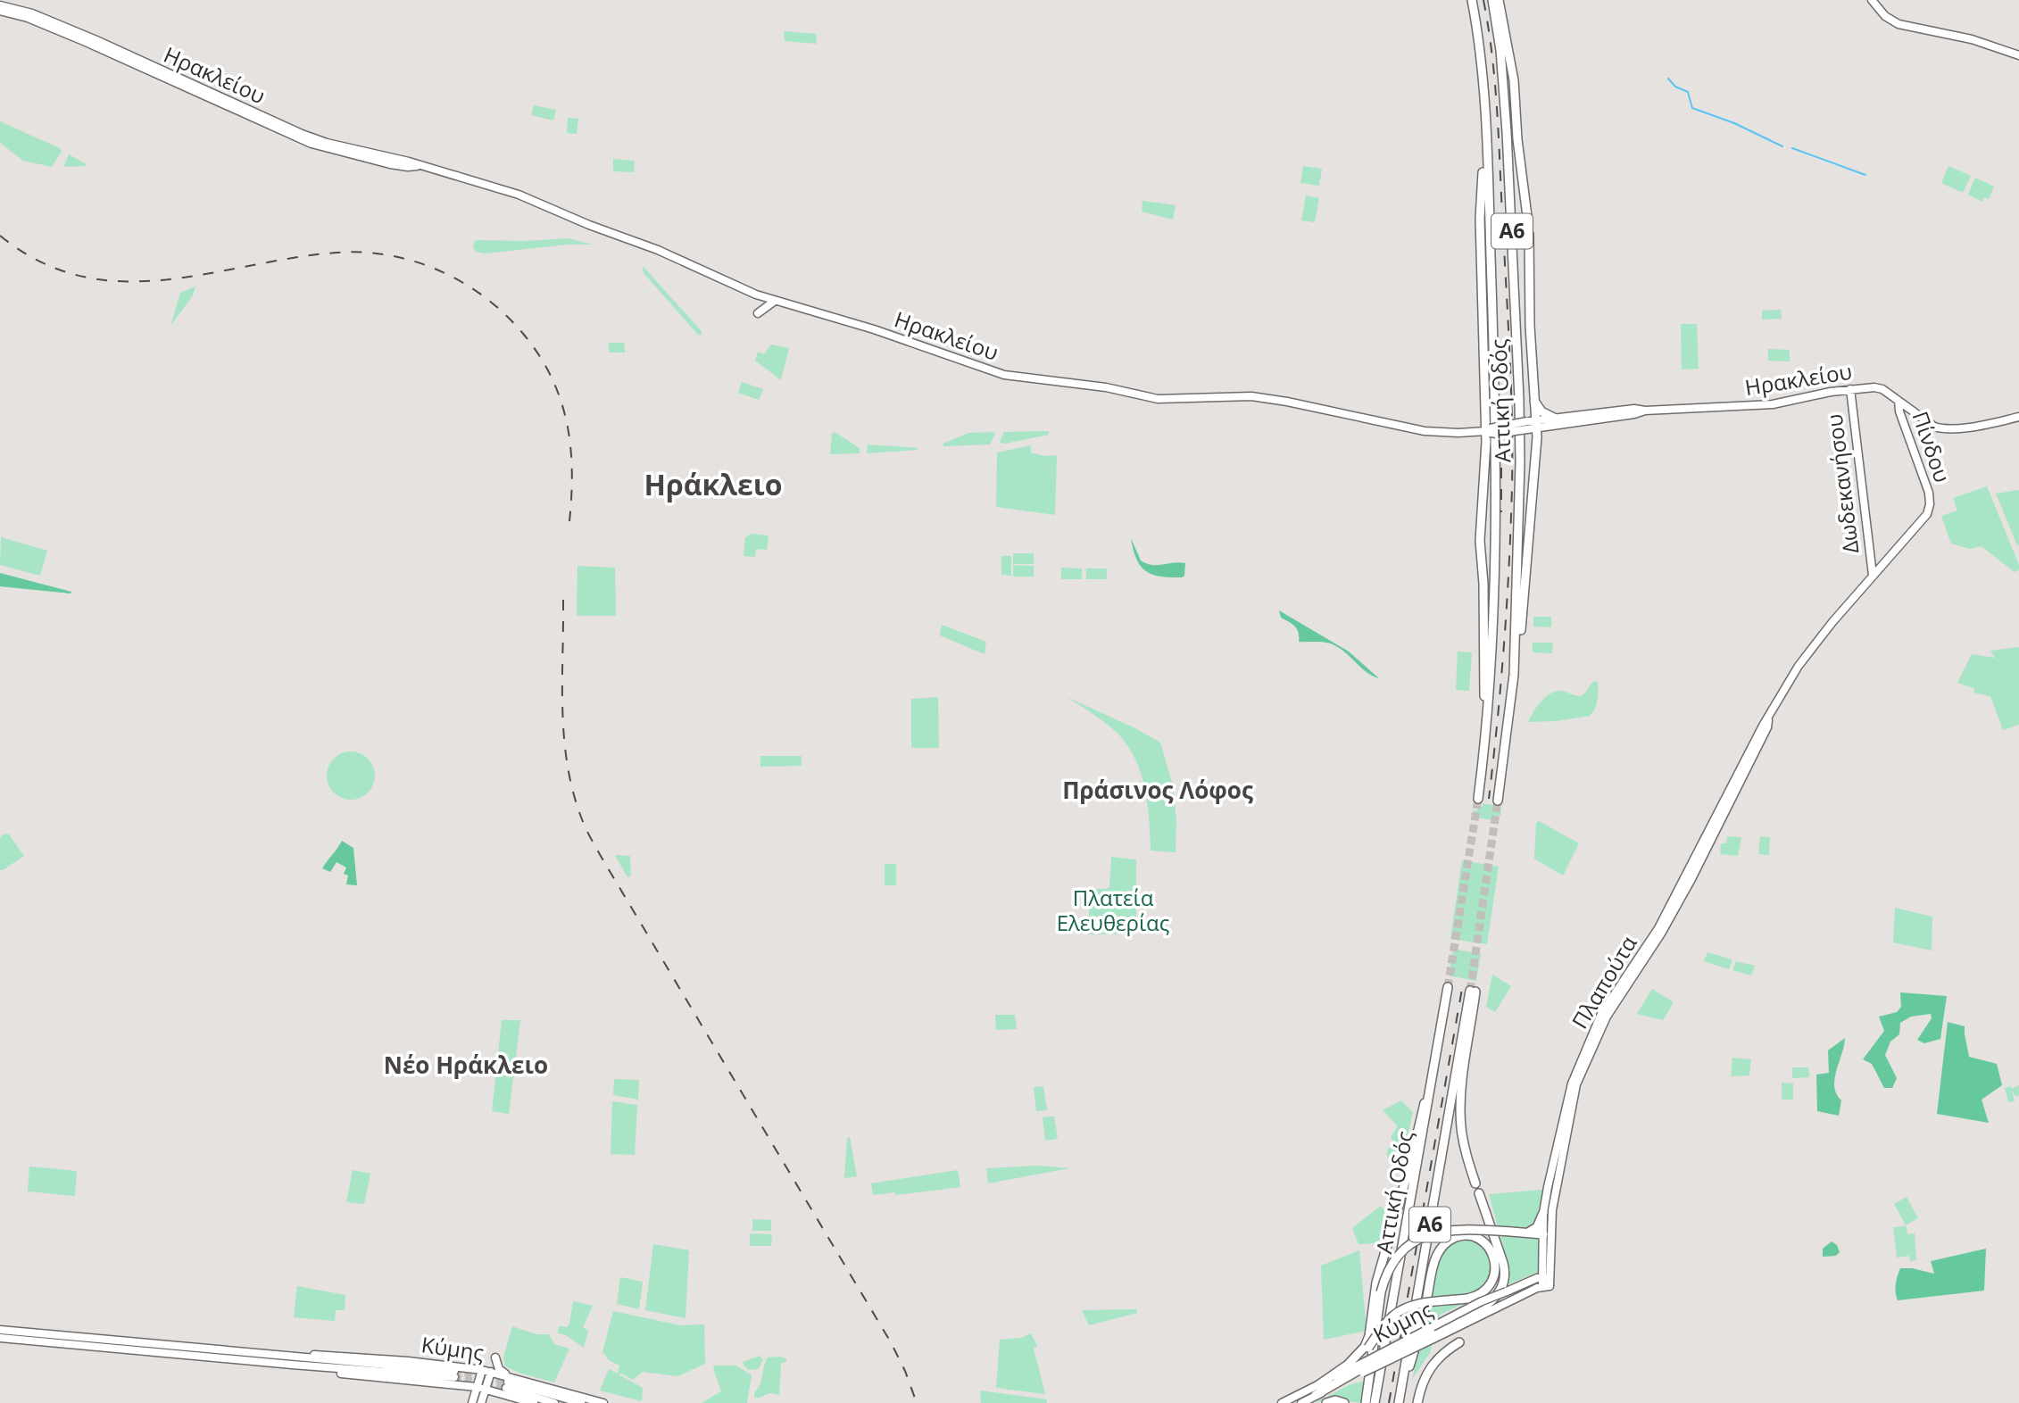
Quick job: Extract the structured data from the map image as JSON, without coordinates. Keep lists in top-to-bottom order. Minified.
{"streets":{"highway":["Α6","Αττική Οδός"],"main road":["Ηρακλείου","Πίνδου","Δωδεκανήσου","Πλαπούτα","Κύμης"]},"crossings":[["Ηρακλείου","Πίνδου"],["Ηρακλείου","Δωδεκανήσου"],["Πίνδου","Πλαπούτα"],["Δωδεκανήσου","Πλαπούτα"],["Πλαπούτα","Κύμης"]],"districts":["Ηράκλειο","Πράσινος Λόφος","Νέο Ηράκλειο"],"parks":["Πλατεία Ελευθερίας"]}
